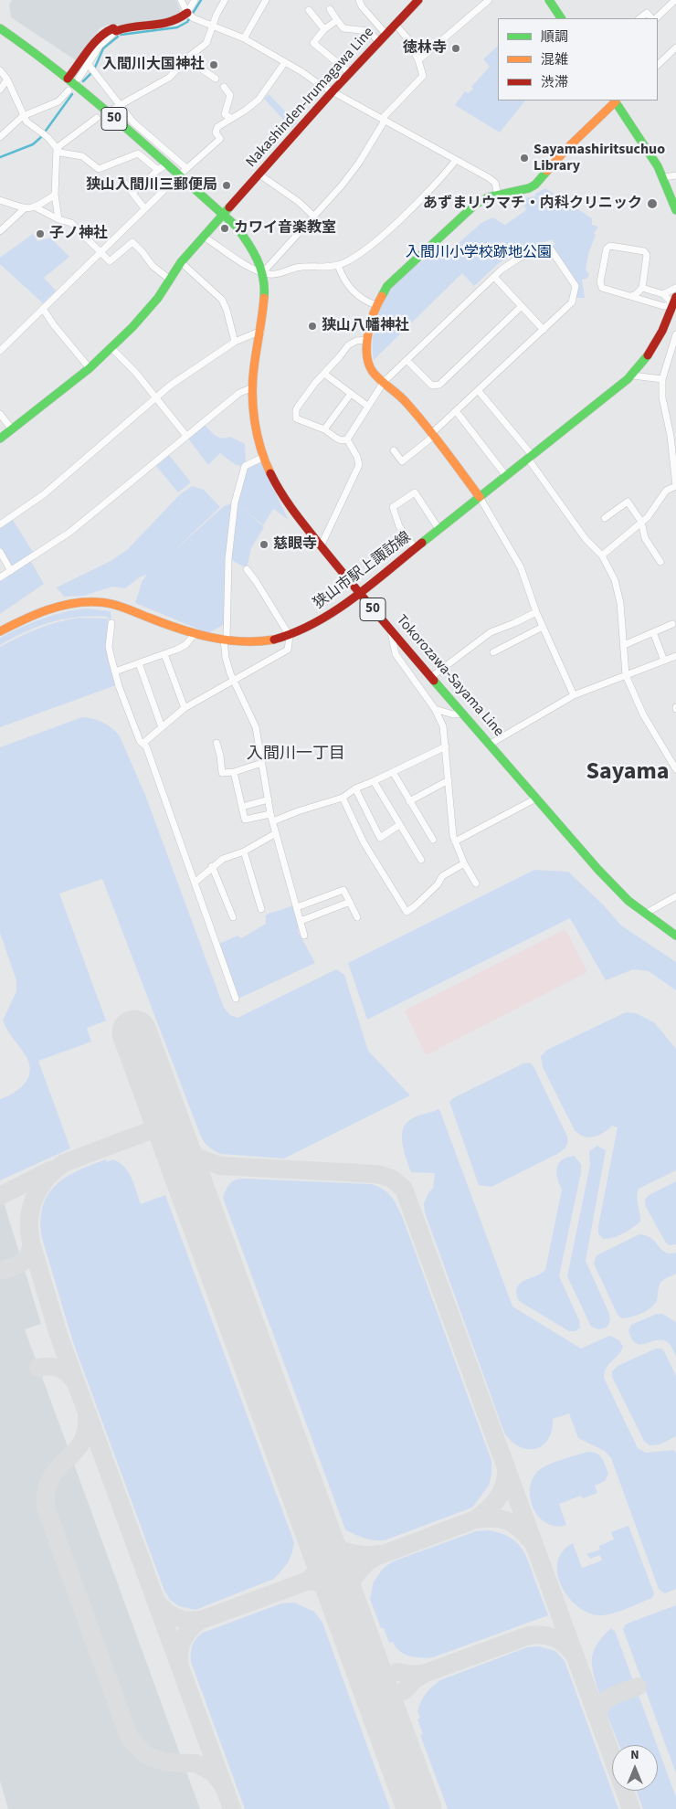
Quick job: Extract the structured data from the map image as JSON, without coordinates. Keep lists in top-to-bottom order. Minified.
{"streets":{"street":["Nakashinden-Irumagawa Line","50","狭山市駅上諏訪線","Tokorozawa-Sayama Line"]},"crossings":[["Nakashinden-Irumagawa Line","Tokorozawa-Sayama Line"],["狭山市駅上諏訪線","Tokorozawa-Sayama Line"]],"districts":["入間川一丁目","Sayama"],"parks":["入間川小学校跡地公園"],"places":["徳林寺","入間川大国神社","Sayamashiritsuchuo Library","狭山入間川三郵便局","あずまリウマチ・内科クリニック","カワイ音楽教室","子ノ神社","狭山八幡神社","慈眼寺"],"legend":["順調","混雑","渋滞"],"north":"top"}
